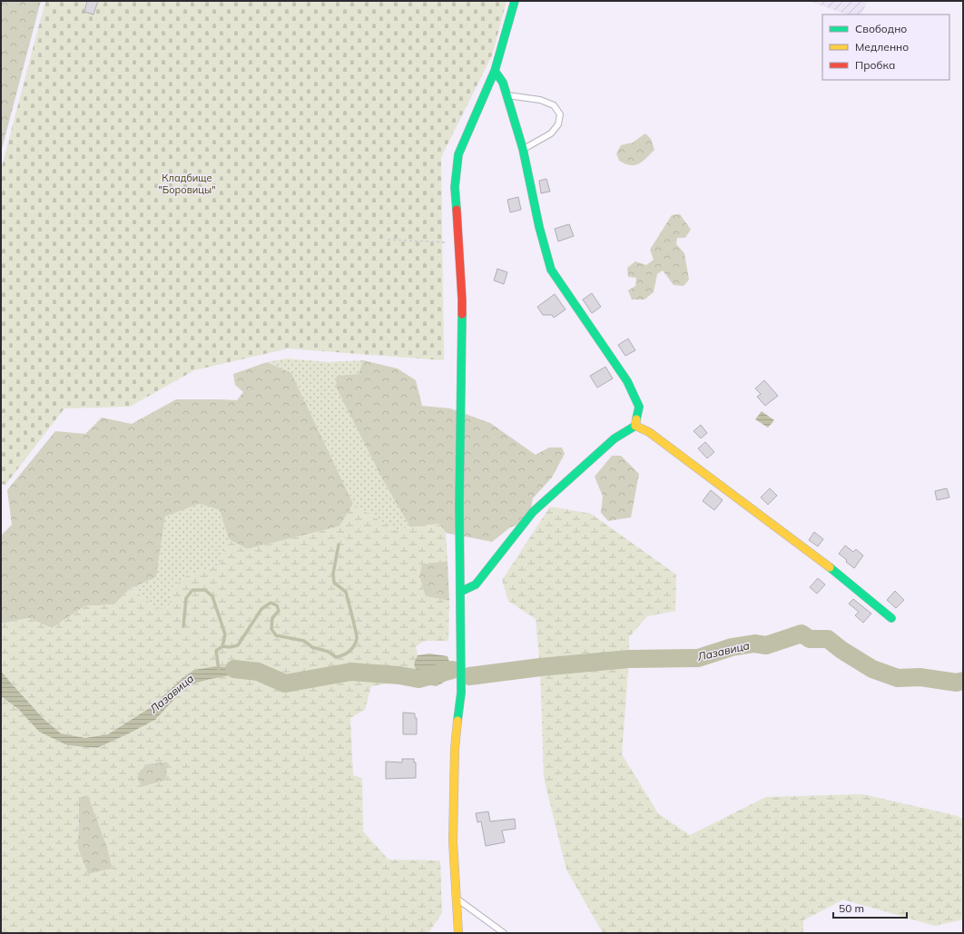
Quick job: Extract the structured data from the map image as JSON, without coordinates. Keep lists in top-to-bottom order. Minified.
{"water":["Лазавица"],"parks":["Кладбище \"Боровицы\""],"legend":["Свободно","Медленно","Пробка"],"scale_bar":"50 m"}
